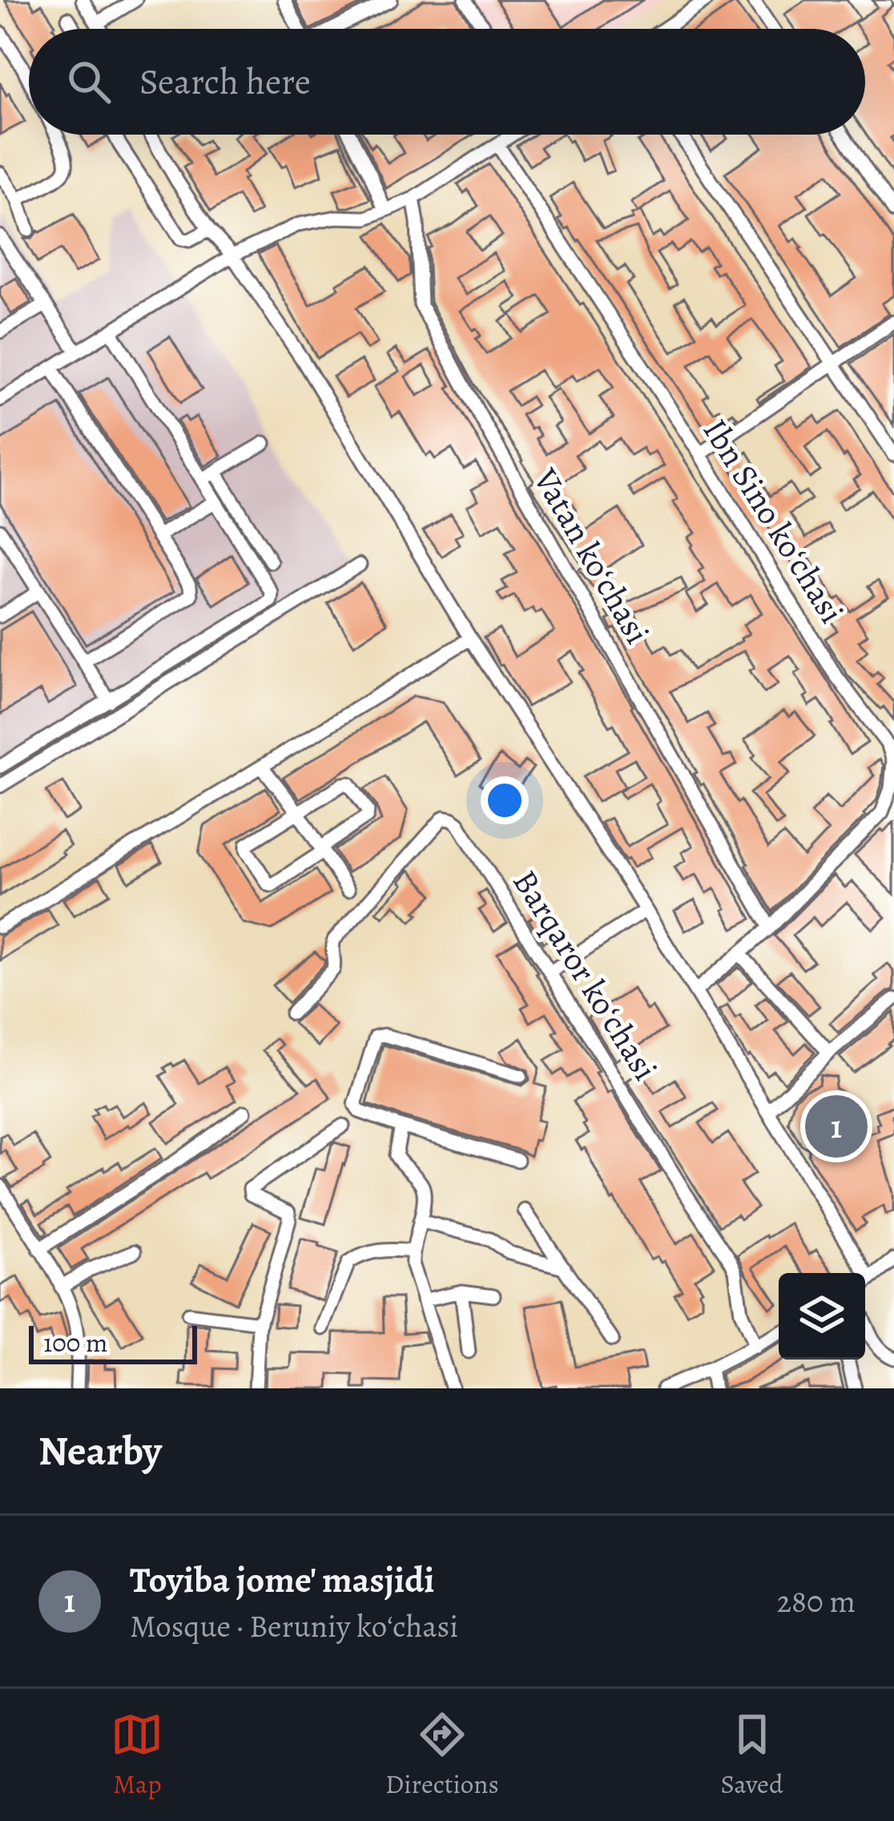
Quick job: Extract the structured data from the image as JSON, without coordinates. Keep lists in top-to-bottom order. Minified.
{"streets":{"street":["Ibn Sino koʻchasi","Vatan koʻchasi","Barqaror koʻchasi"]},"crossings":[["Ibn Sino koʻchasi","Vatan koʻchasi"]],"scale_bar":"100 m","page":{"search":"Search here","pins":"1","scale":"100 m","heading":"Nearby","list":[{"mark":"1","name":"Toyiba jome' masjidi","note":"Mosque · Beruniy koʻchasi","value":"280 m"}],"nav":["Map","Directions","Saved"]}}
